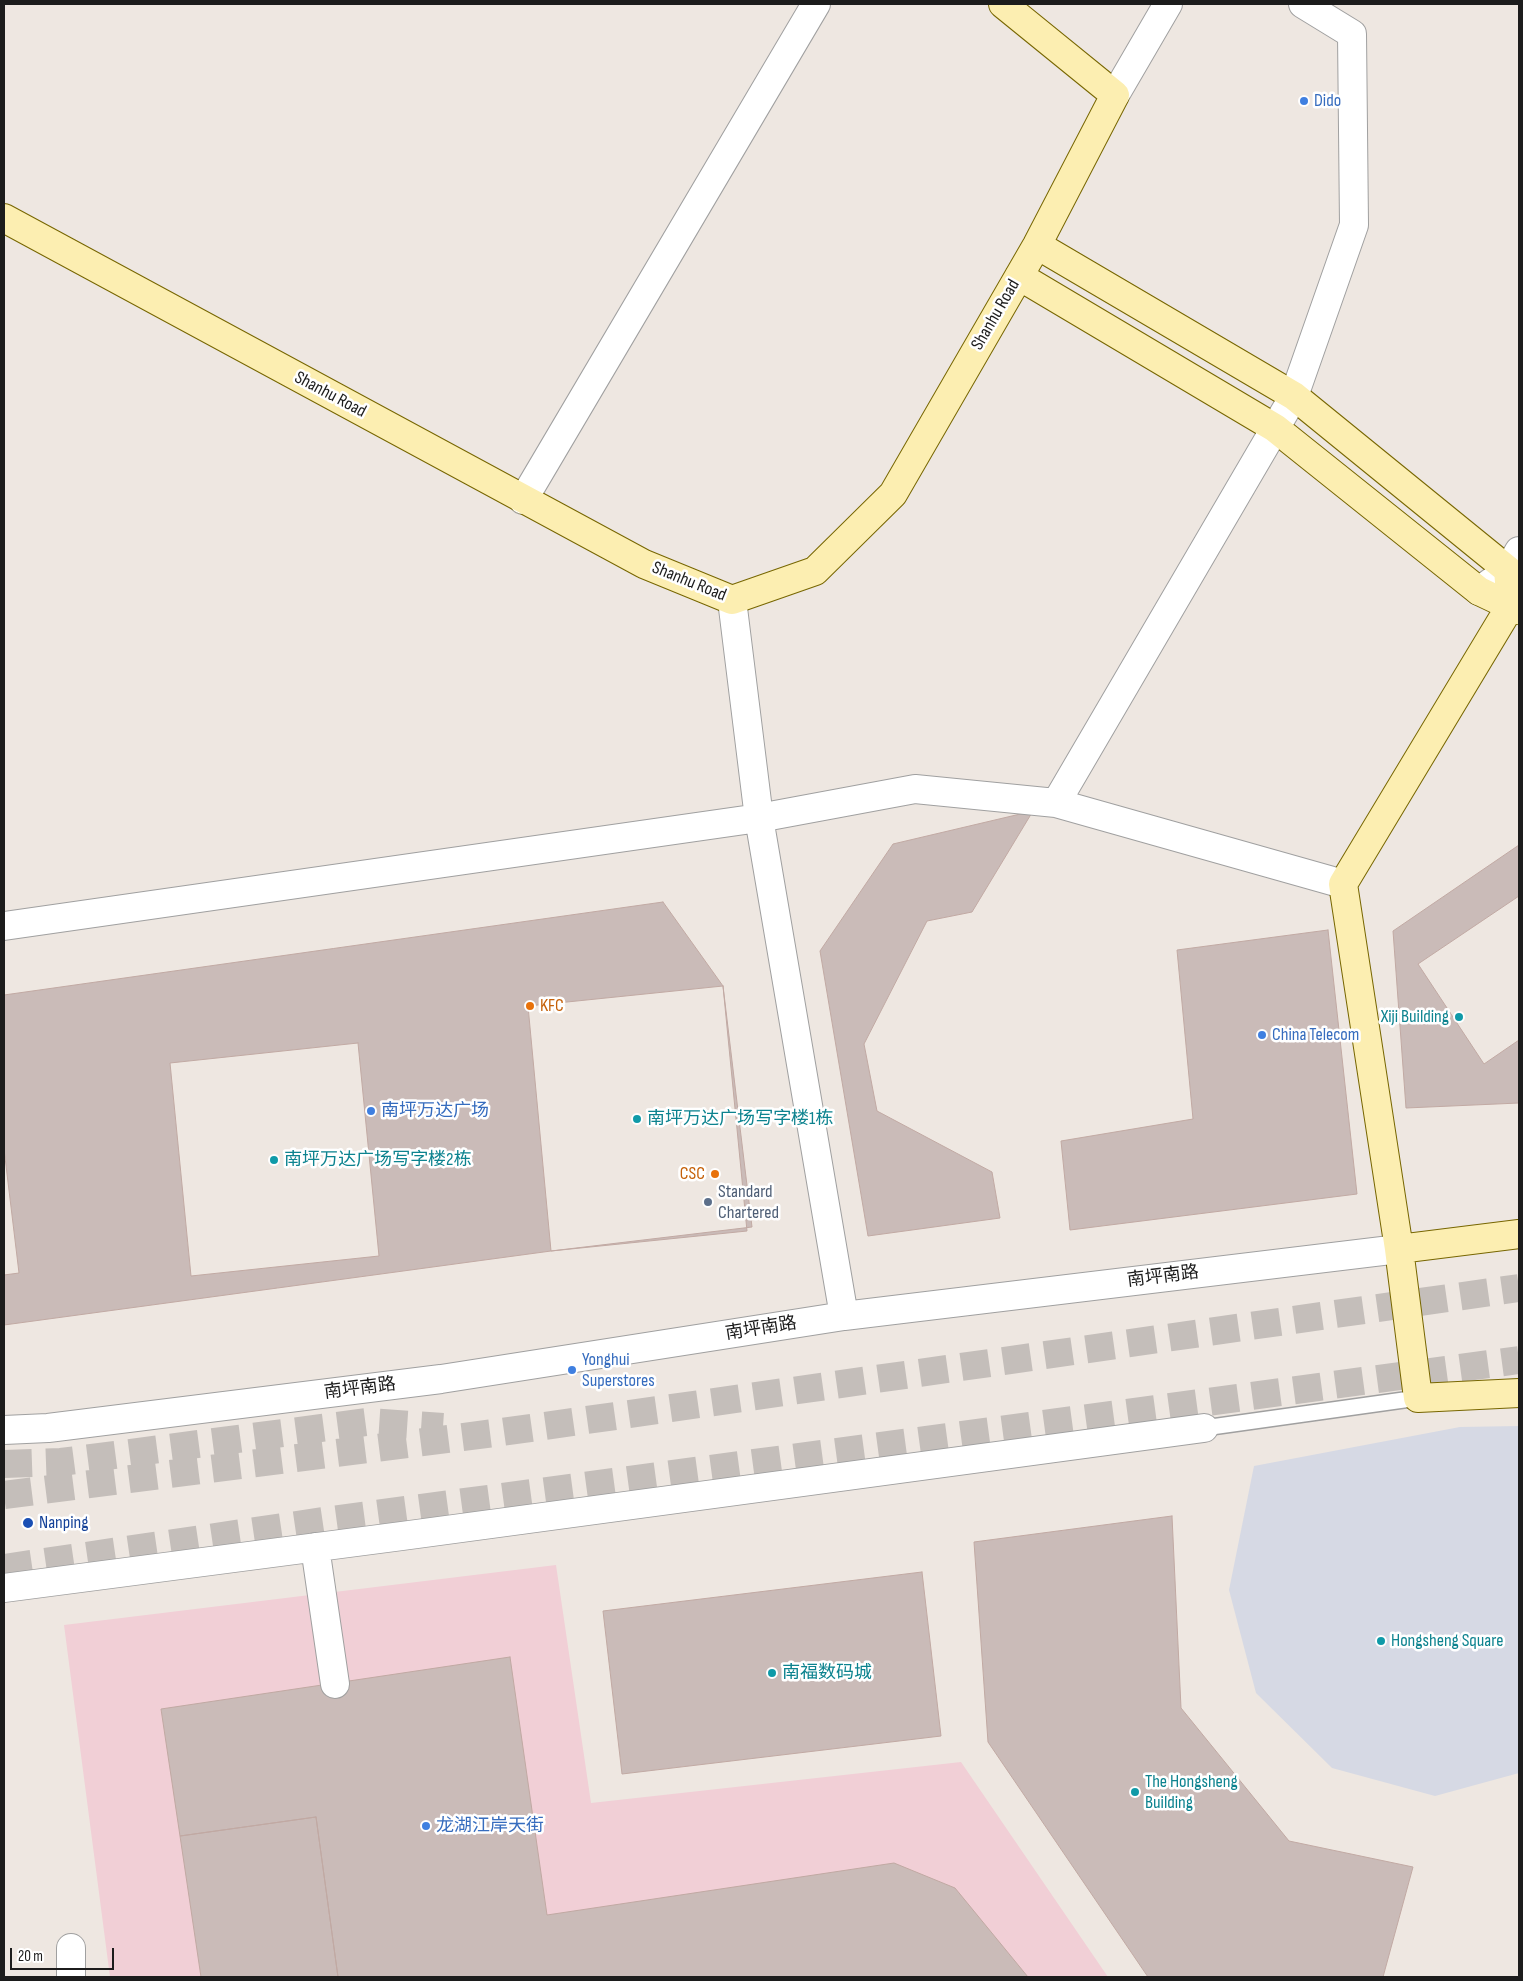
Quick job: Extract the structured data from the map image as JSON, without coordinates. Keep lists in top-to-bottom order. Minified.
{"streets":{"street":["Shanhu Road","南坪南路"]},"places":["Dido","KFC","Xiji Building","China Telecom","南坪万达广场","南坪万达广场写字楼1栋","南坪万达广场写字楼2栋","CSC","Standard Chartered","Yonghui Superstores","Nanping","Hongsheng Square","南福数码城","The Hongsheng Building","龙湖江岸天街"],"scale_bar":"20 m"}
